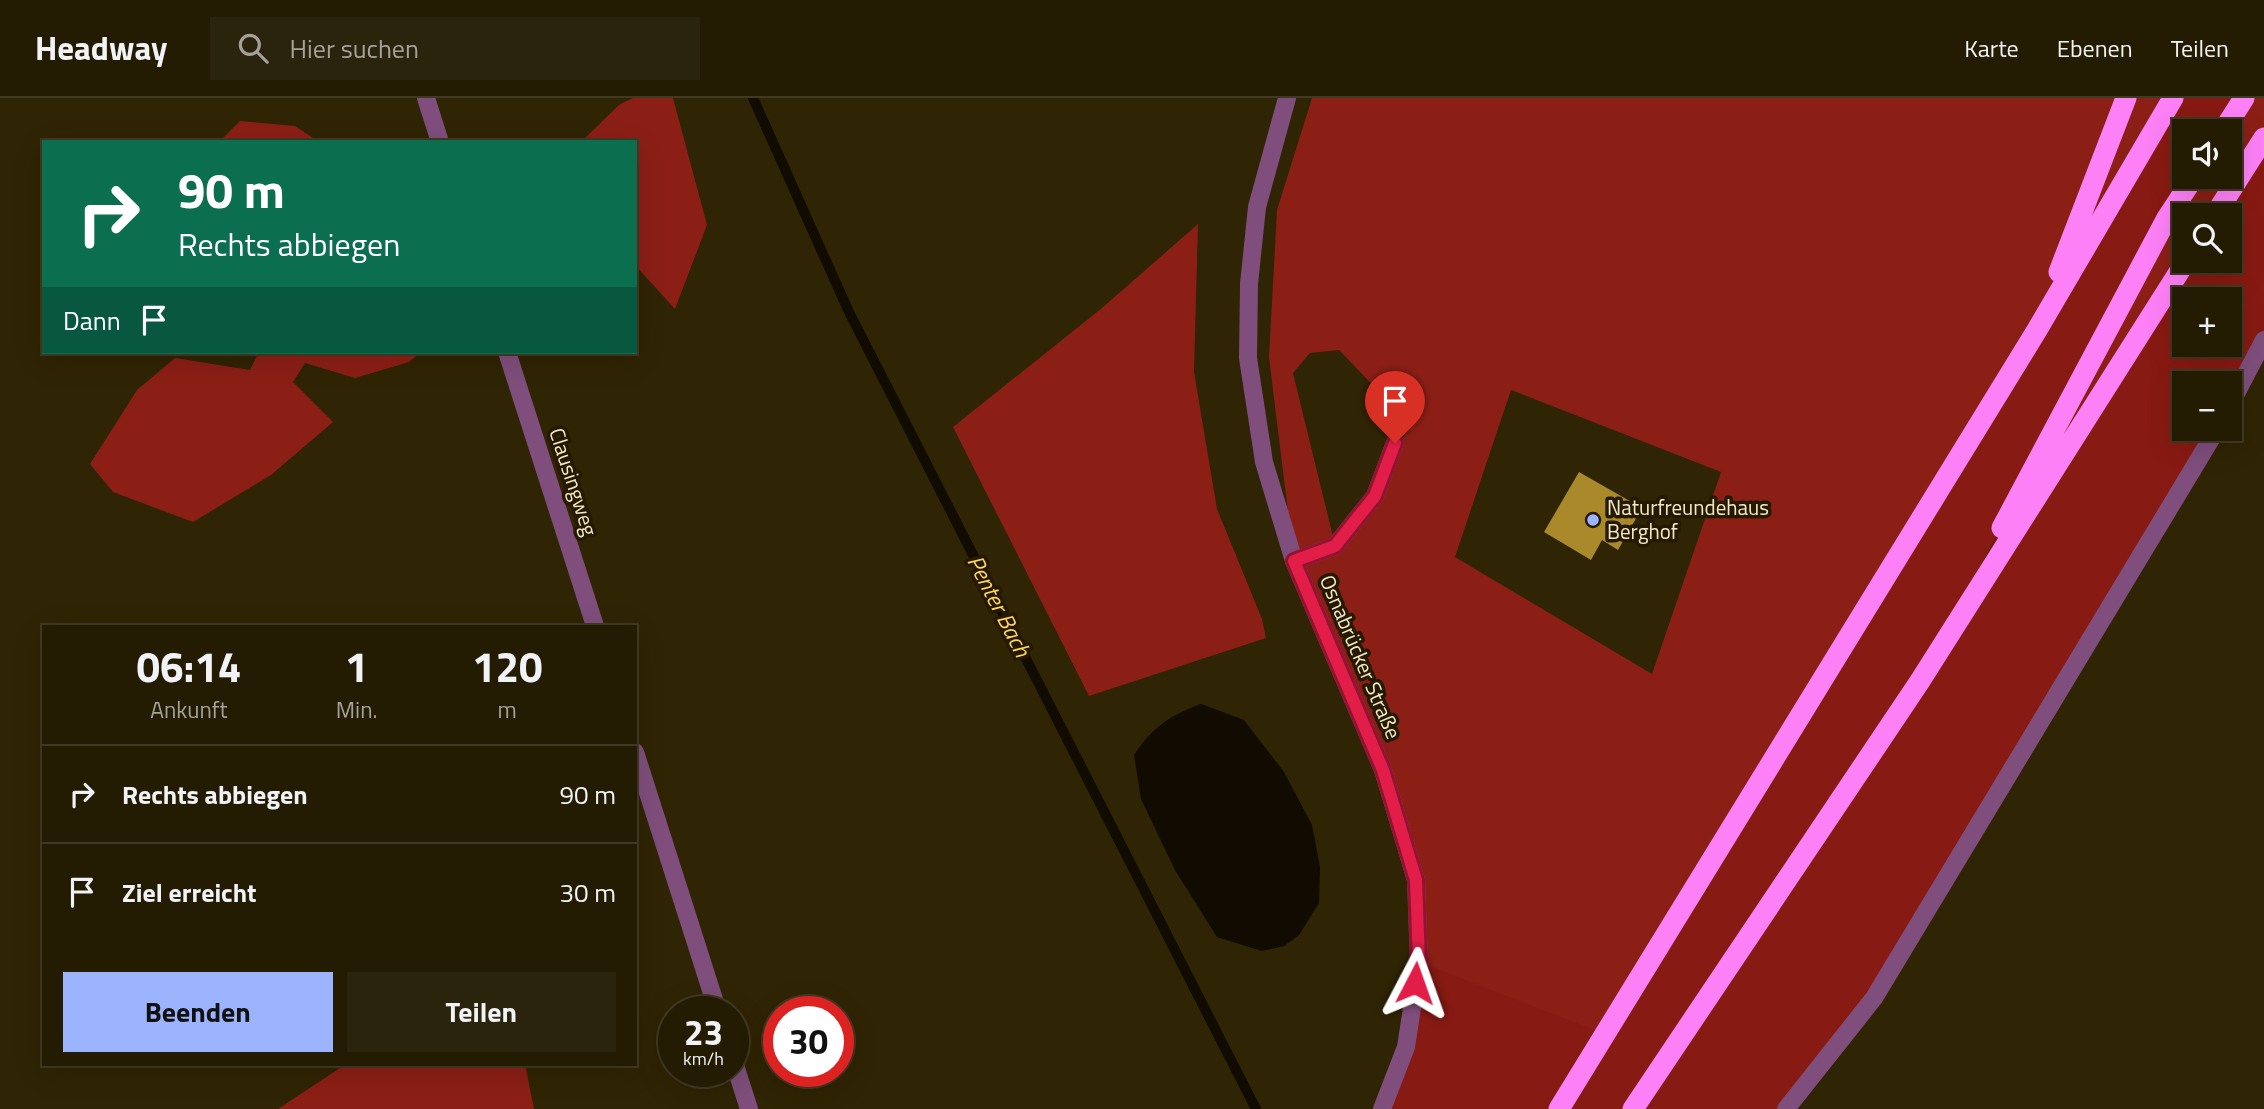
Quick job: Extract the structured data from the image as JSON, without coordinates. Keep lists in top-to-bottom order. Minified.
{"streets":{"street":["Clausingweg","Osnabrücker Straße"]},"water":["Penter Bach"],"places":["Naturfreundehaus Berghof"],"page":{"header":"Headway","search":"Hier suchen","nav":["Karte","Ebenen","Teilen"],"map_buttons":["+","−"],"turn":["90 m","Rechts abbiegen"],"then":"Dann","eta":["06:14","Ankunft","1","Min.","120","m"],"list":[{"name":"Rechts abbiegen","value":"90 m"},{"name":"Ziel erreicht","value":"30 m"}],"buttons":["Beenden","Teilen"],"speed":"23 km/h","limit":"30"}}
